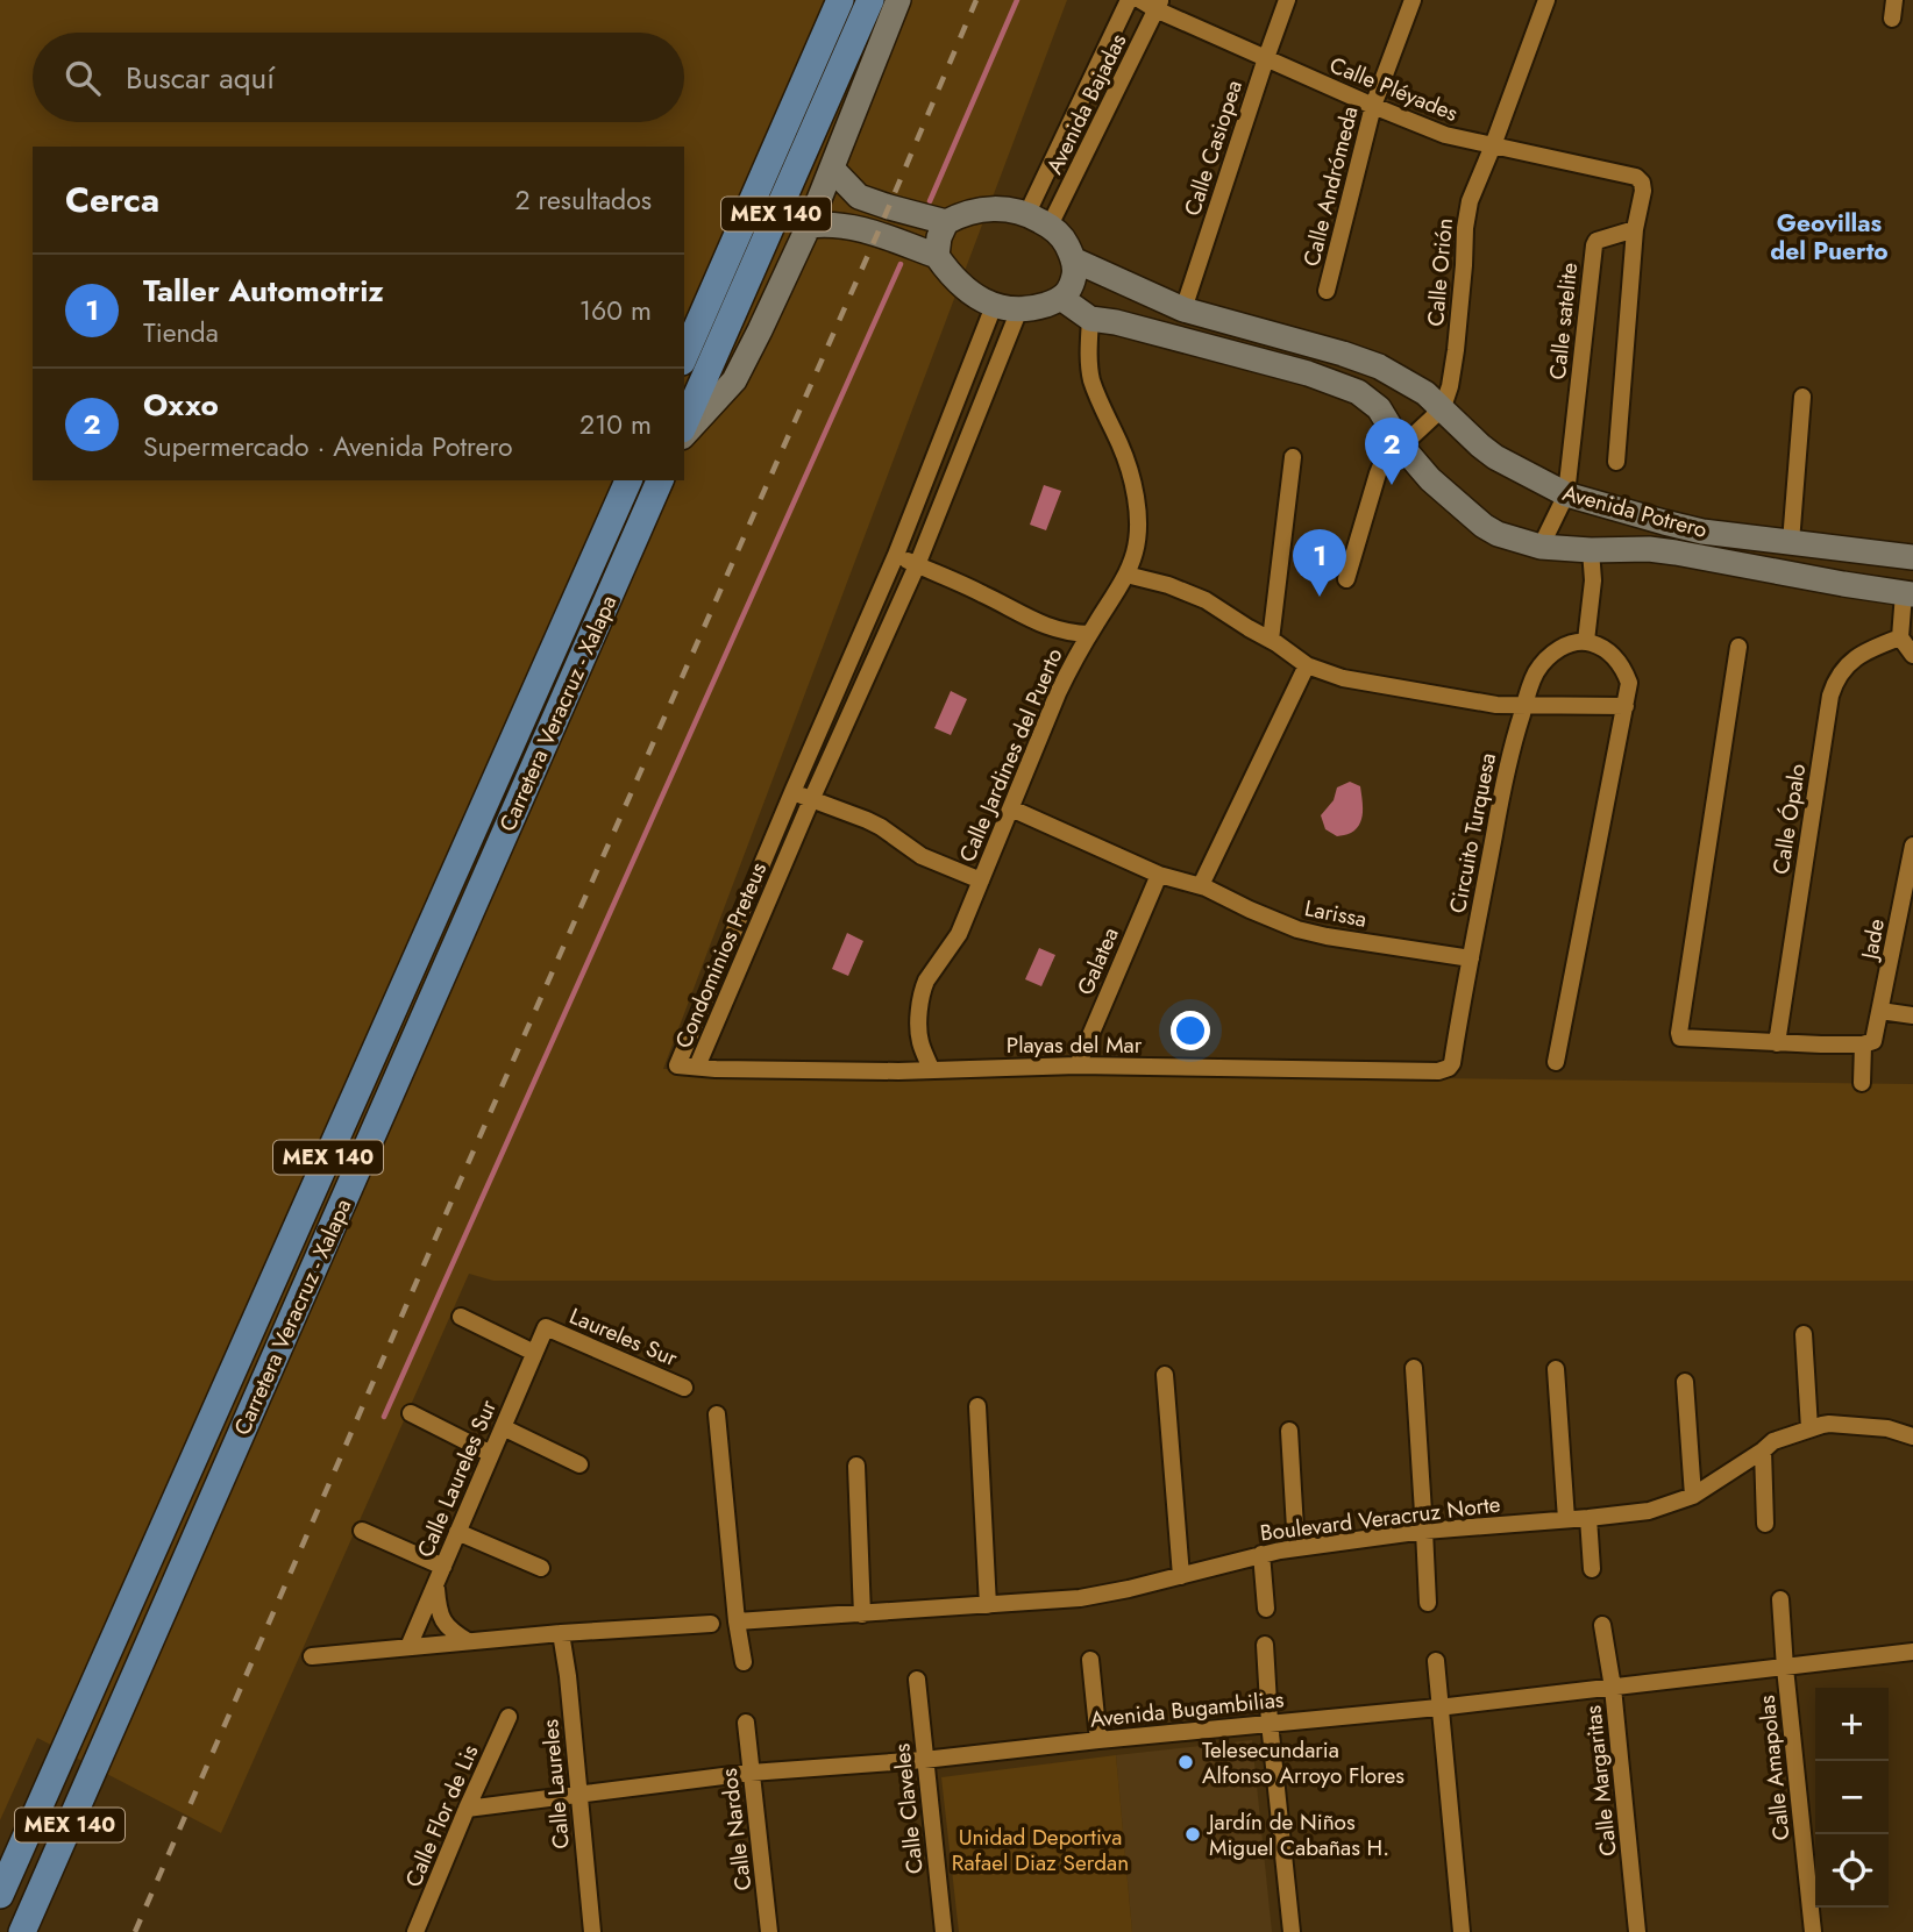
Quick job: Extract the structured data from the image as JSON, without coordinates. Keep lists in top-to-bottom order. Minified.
{"streets":{"main road":["MEX 140","Carretera Veracruz - Xalapa"],"street":["Calle Pléyades","Avenida Bajadas","Calle Casiopea","Calle Andrómeda","Calle Orión","Calle satelite","Avenida Potrero","Calle Jardines del Puerto","Calle Ópalo","Circuito Turquesa","Larissa","Jade","Condominios Preteus","Galatea","Playas del Mar","Laureles Sur","Calle Laureles Sur","Boulevard Veracruz Norte","Avenida Bugambilias","Calle Amapolas","Calle Margaritas","Calle Laureles","Calle Claveles","Calle Flor de Lis","Calle Nardos"]},"crossings":[["Calle Pléyades","Avenida Bajadas"],["Calle Pléyades","Calle Casiopea"],["Calle Pléyades","Calle Andrómeda"],["Calle Pléyades","Calle Orión"],["Calle Pléyades","Calle satelite"],["Avenida Bajadas","Avenida Potrero"],["Avenida Bajadas","Condominios Preteus"],["Calle Casiopea","Avenida Potrero"],["Calle Orión","Avenida Potrero"],["Calle satelite","Avenida Potrero"],["Avenida Potrero","Calle Jardines del Puerto"],["Avenida Potrero","Condominios Preteus"],["Calle Jardines del Puerto","Larissa"],["Calle Jardines del Puerto","Playas del Mar"],["Circuito Turquesa","Larissa"],["Circuito Turquesa","Playas del Mar"],["Larissa","Galatea"],["Condominios Preteus","Playas del Mar"],["Galatea","Playas del Mar"],["Laureles Sur","Calle Laureles Sur"],["Avenida Bugambilias","Calle Amapolas"],["Avenida Bugambilias","Calle Margaritas"],["Avenida Bugambilias","Calle Laureles"],["Avenida Bugambilias","Calle Claveles"],["Avenida Bugambilias","Calle Flor de Lis"],["Avenida Bugambilias","Calle Nardos"]],"districts":["Geovillas del Puerto"],"parks":["Unidad Deportiva Rafael Diaz Serdan"],"places":["Telesecundaria Alfonso Arroyo Flores","Jardín de Niños Miguel Cabañas H."],"page":{"search":"Buscar aquí","heading":["Cerca","2 resultados"],"list":[{"mark":"1","name":"Taller Automotriz","note":"Tienda","value":"160 m"},{"mark":"2","name":"Oxxo","note":"Supermercado · Avenida Potrero","value":"210 m"}],"pins":["2","1"],"map_buttons":["+","−"]}}
